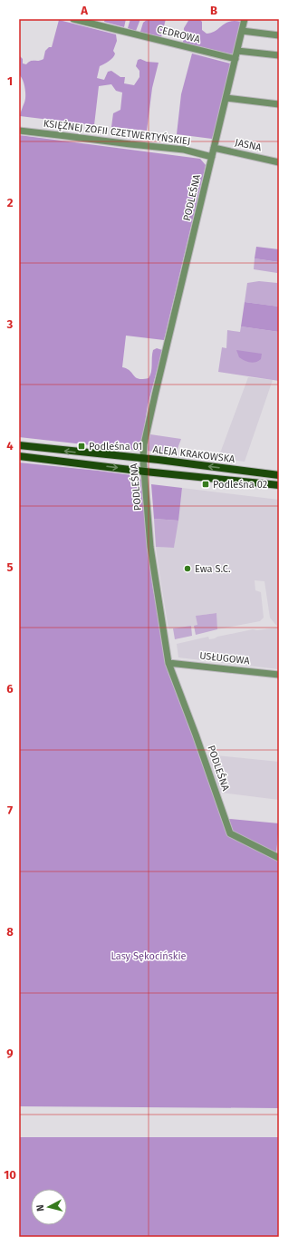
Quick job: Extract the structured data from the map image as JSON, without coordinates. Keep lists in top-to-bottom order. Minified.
{"streets":{"main road":["ALEJA KRAKOWSKA"],"street":["CEDROWA","KSIĘŻNEJ ZOFII CZETWERTYŃSKIEJ","JASNA","PODLEŚNA","USŁUGOWA"]},"crossings":[["CEDROWA","PODLEŚNA"],["KSIĘŻNEJ ZOFII CZETWERTYŃSKIEJ","PODLEŚNA"],["JASNA","PODLEŚNA"],["PODLEŚNA","ALEJA KRAKOWSKA"],["PODLEŚNA","USŁUGOWA"]],"parks":["Lasy Sękocińskie"],"places":{"transit":["Podleśna 01","Podleśna 02"],"other":["Ewa S.C."]},"north":"left","grid":{"columns":["A","B"],"rows":["1","2","3","4","5","6","7","8","9","10"]}}
